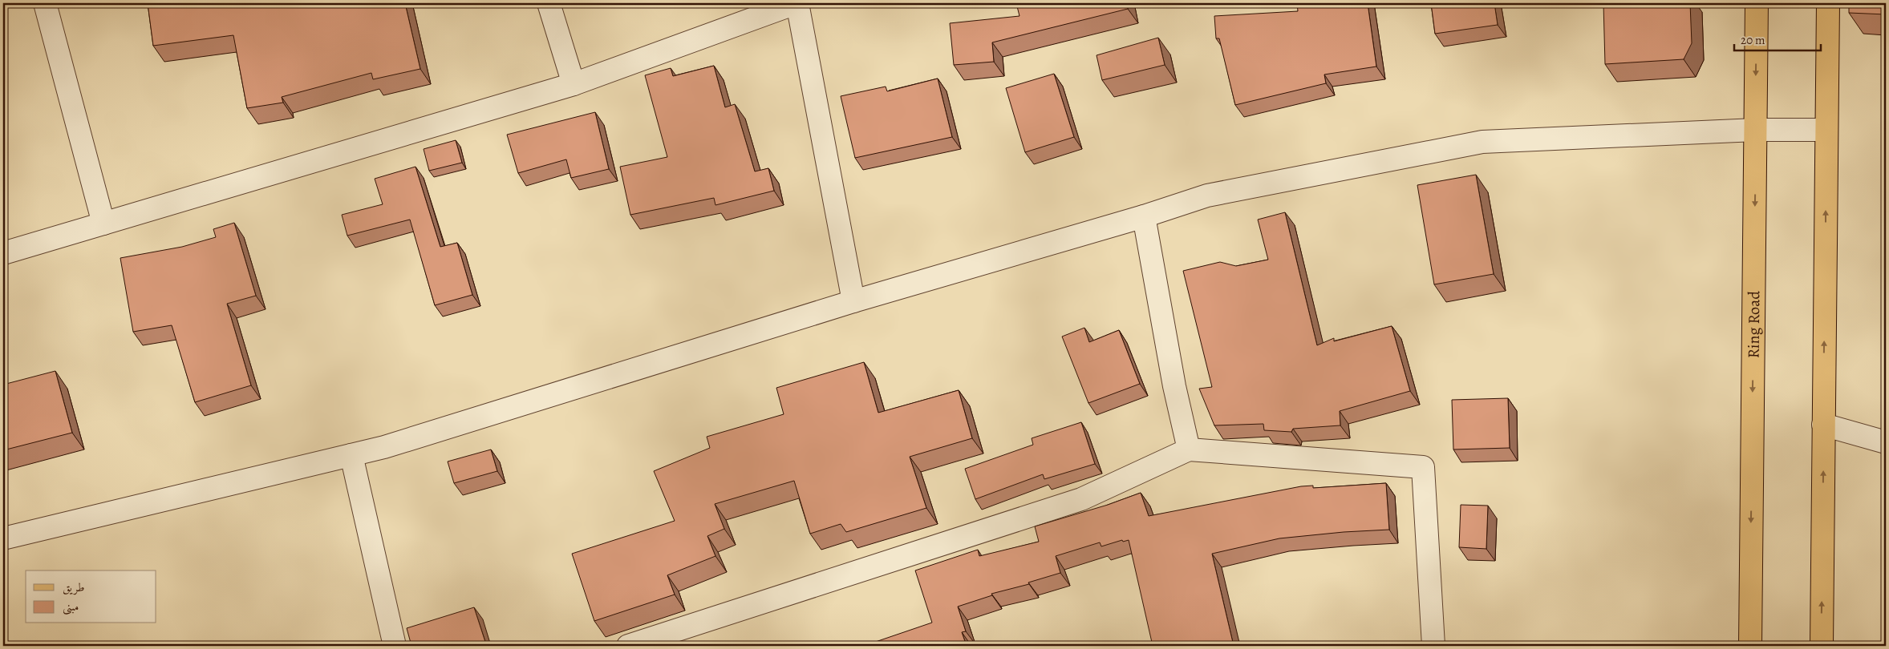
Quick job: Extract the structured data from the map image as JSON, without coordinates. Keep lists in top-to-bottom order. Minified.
{"streets":{"main road":["Ring Road"]},"legend":["طريق","مبنى"],"scale_bar":"20 m"}
